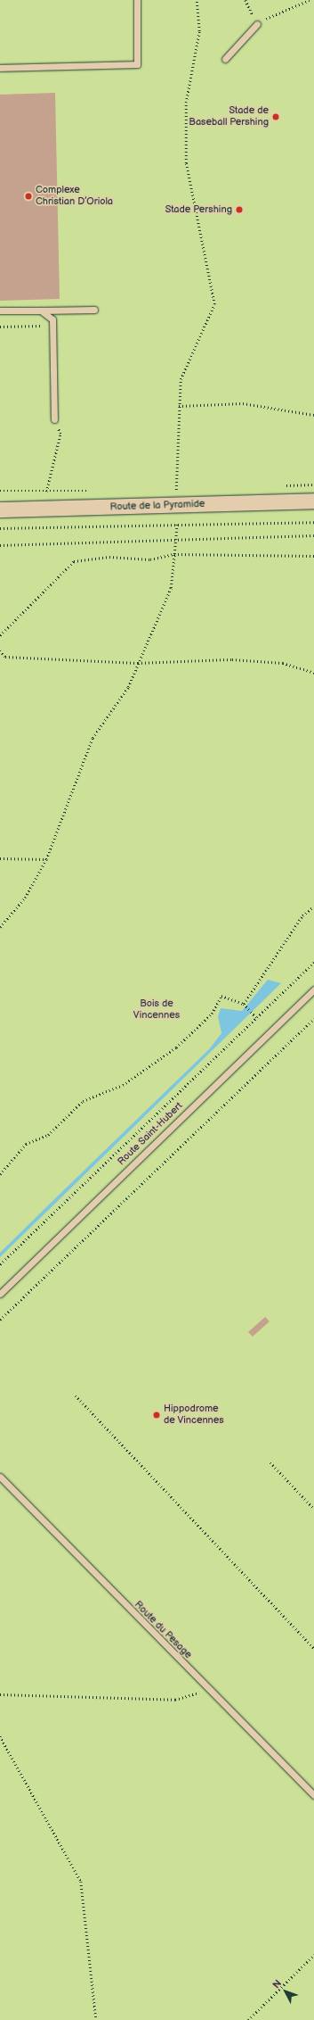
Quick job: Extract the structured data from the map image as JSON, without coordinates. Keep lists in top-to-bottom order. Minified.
{"streets":{"street":["Route de la Pyramide"],"lane":["Route Saint-Hubert","Route du Pesage"]},"parks":["Bois de Vincennes"],"places":["Stade de Baseball Pershing","Complexe Christian D’Oriola","Stade Pershing","Hippodrome de Vincennes"],"north":"top left"}
